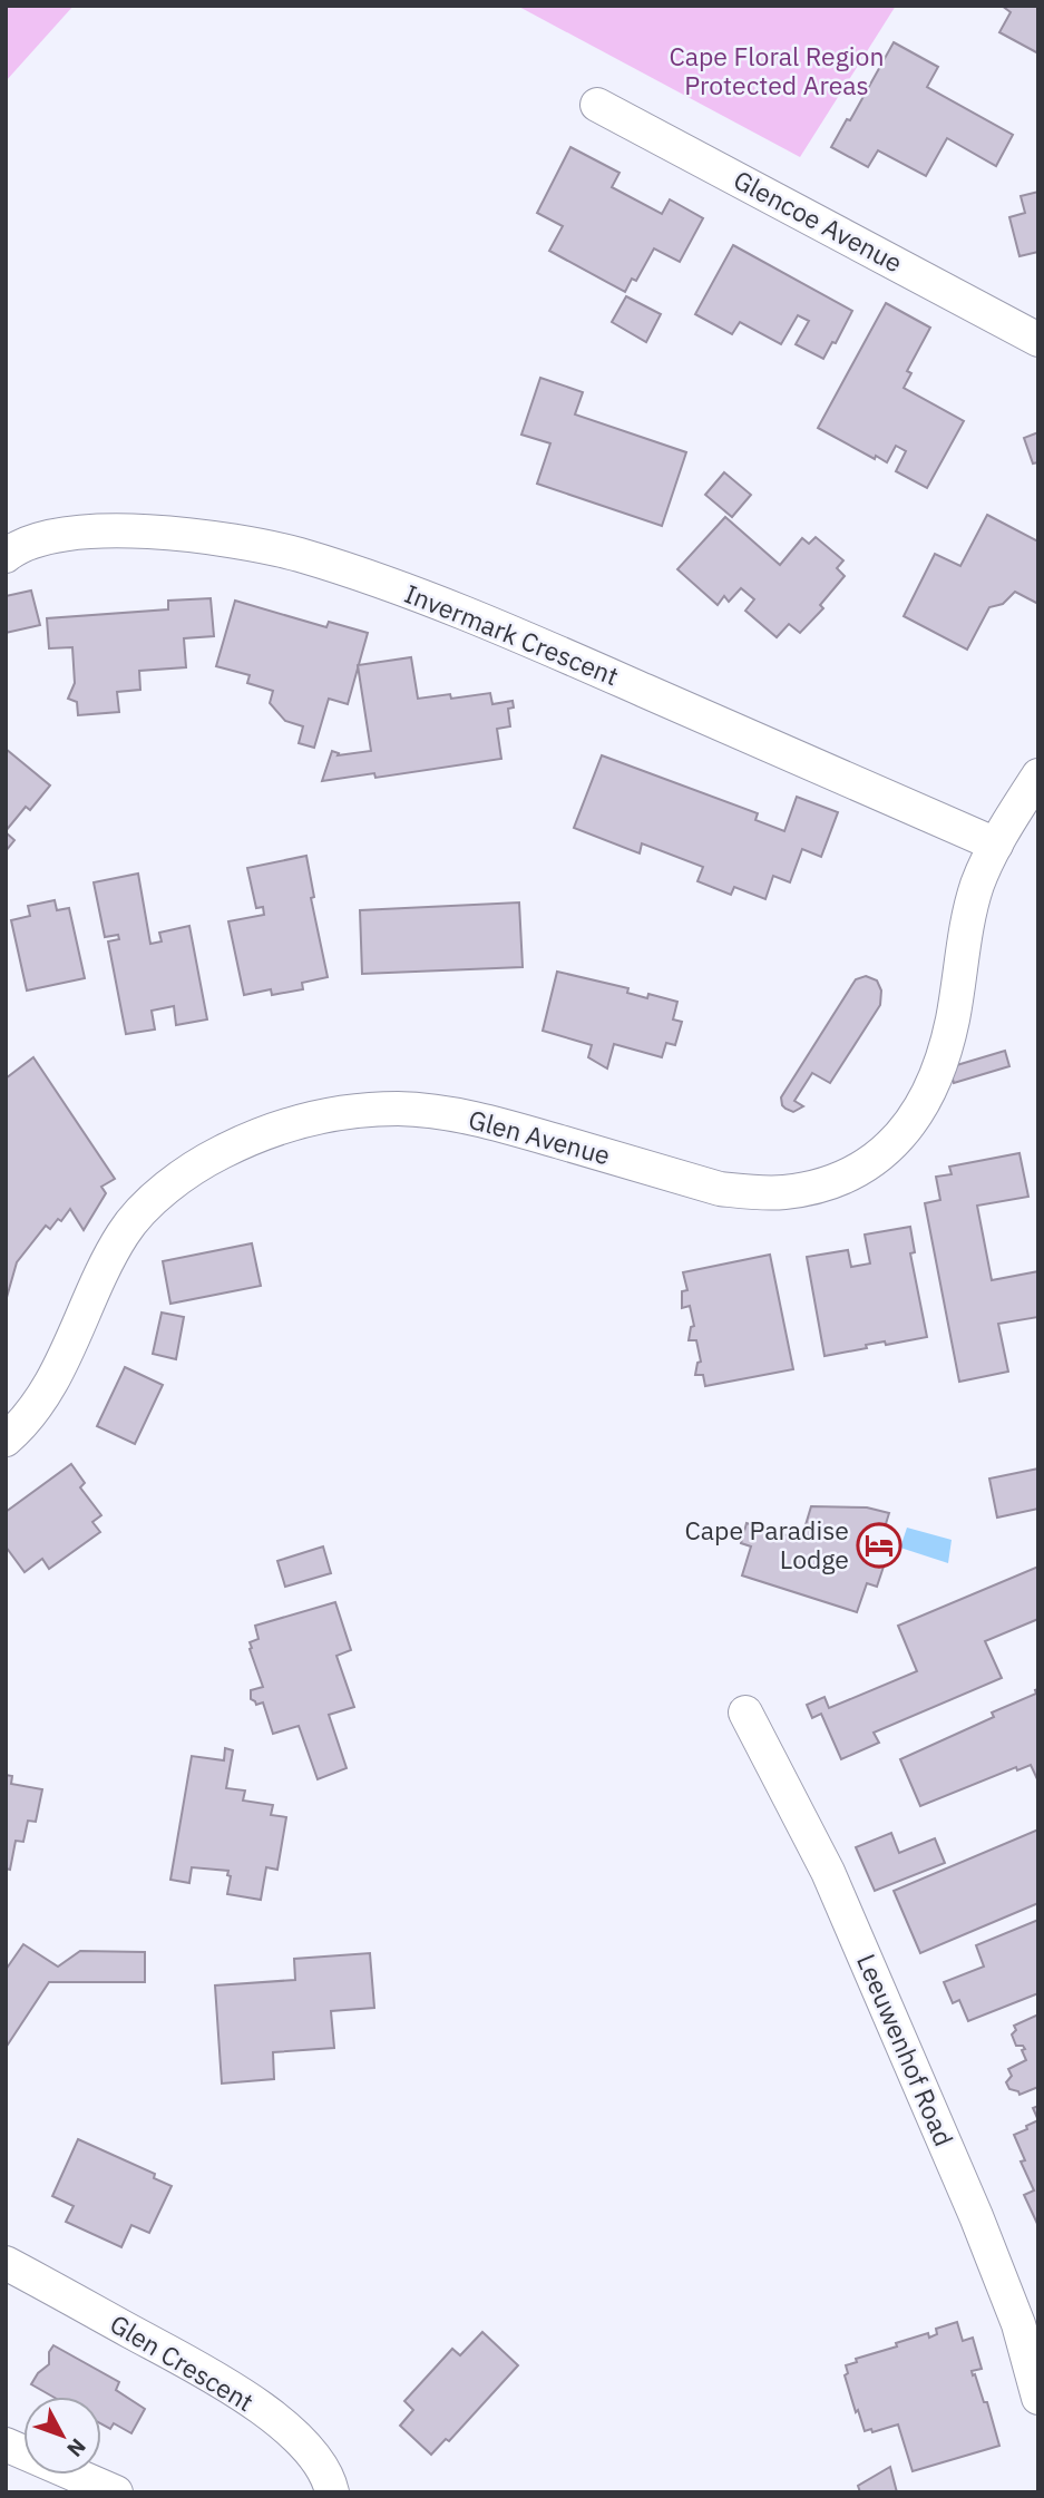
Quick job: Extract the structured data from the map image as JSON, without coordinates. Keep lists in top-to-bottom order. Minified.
{"streets":{"street":["Glencoe Avenue","Invermark Crescent","Glen Avenue","Leeuwenhof Road","Glen Crescent"]},"crossings":[["Invermark Crescent","Glen Avenue"]],"parks":["Cape Floral Region Protected Areas"],"places":{"hotel":["Cape Paradise Lodge"]},"north":"bottom right"}
